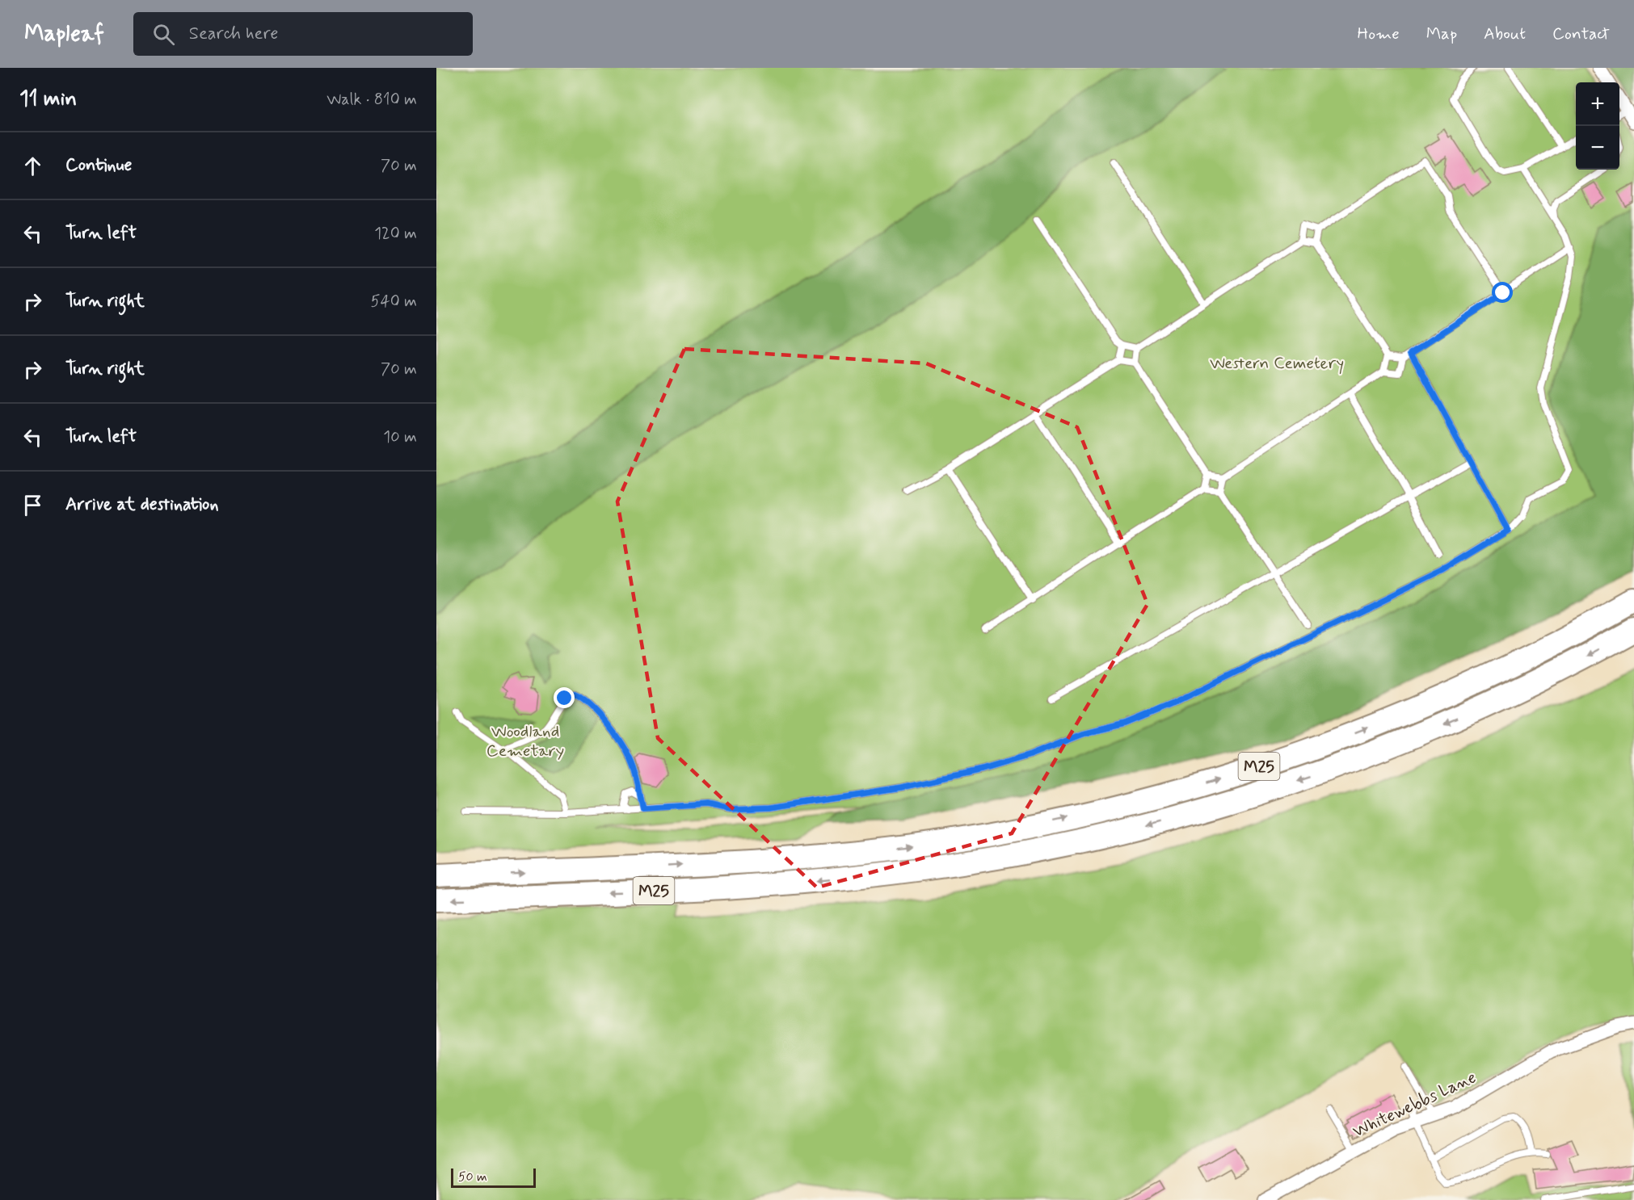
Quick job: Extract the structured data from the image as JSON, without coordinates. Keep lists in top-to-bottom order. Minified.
{"streets":{"highway":["M25"],"street":["Whitewebbs Lane"]},"parks":["Western Cemetery","Woodland Cemetary"],"scale_bar":"50 m","page":{"header":"Mapleaf","search":"Search here","nav":["Home","Map","About","Contact"],"heading":["11 min","Walk · 810 m"],"map_buttons":["+","−"],"list":[["Continue","70 m"],["Turn left","120 m"],["Turn right","540 m"],["Turn right","70 m"],["Turn left","10 m"],"Arrive at destination"],"scale":"50 m"}}
